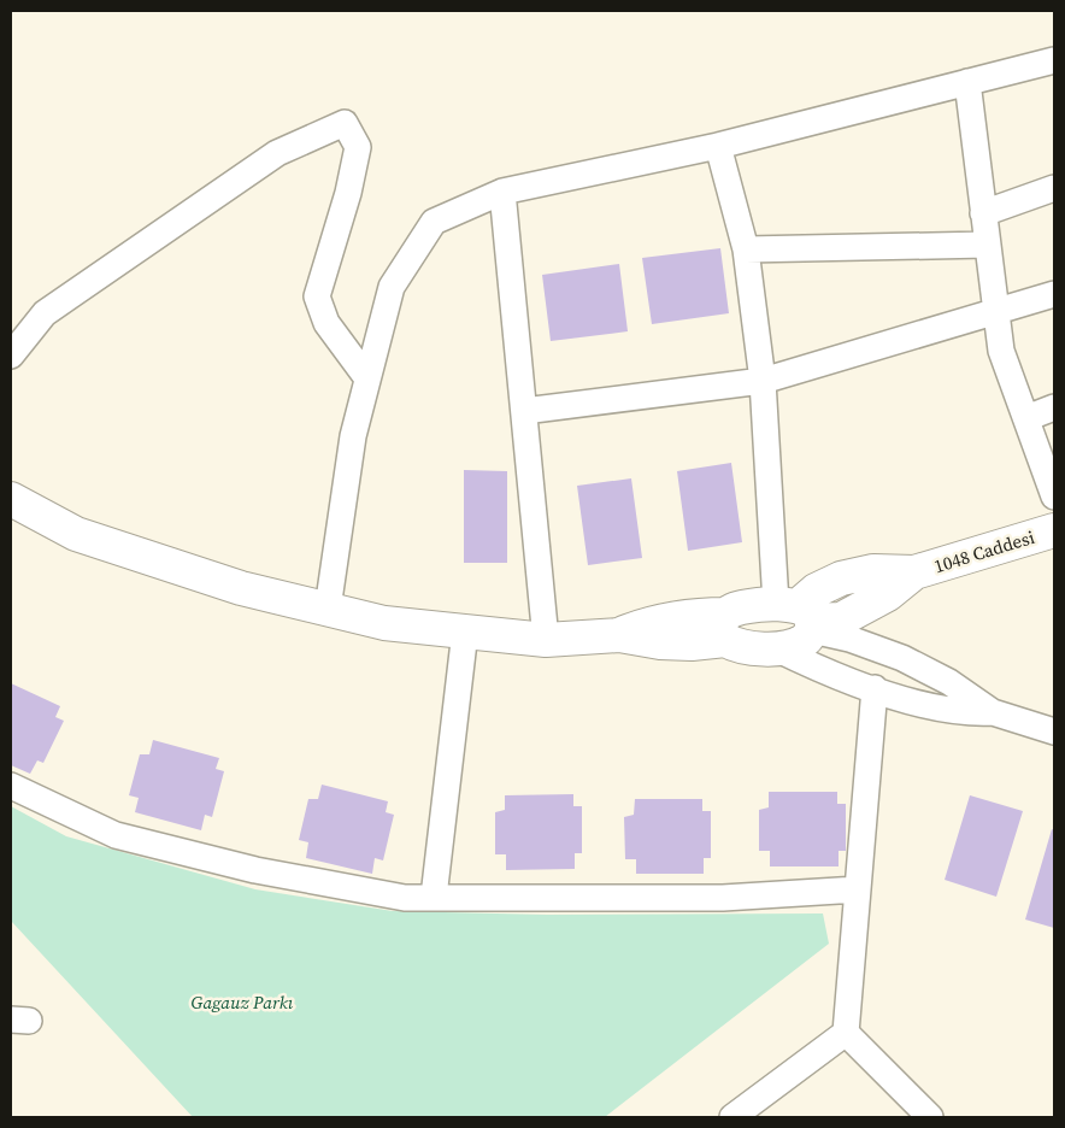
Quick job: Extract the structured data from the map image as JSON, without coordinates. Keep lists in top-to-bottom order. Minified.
{"streets":{"main road":["1048 Caddesi"]},"parks":["Gagauz Parkı"]}
